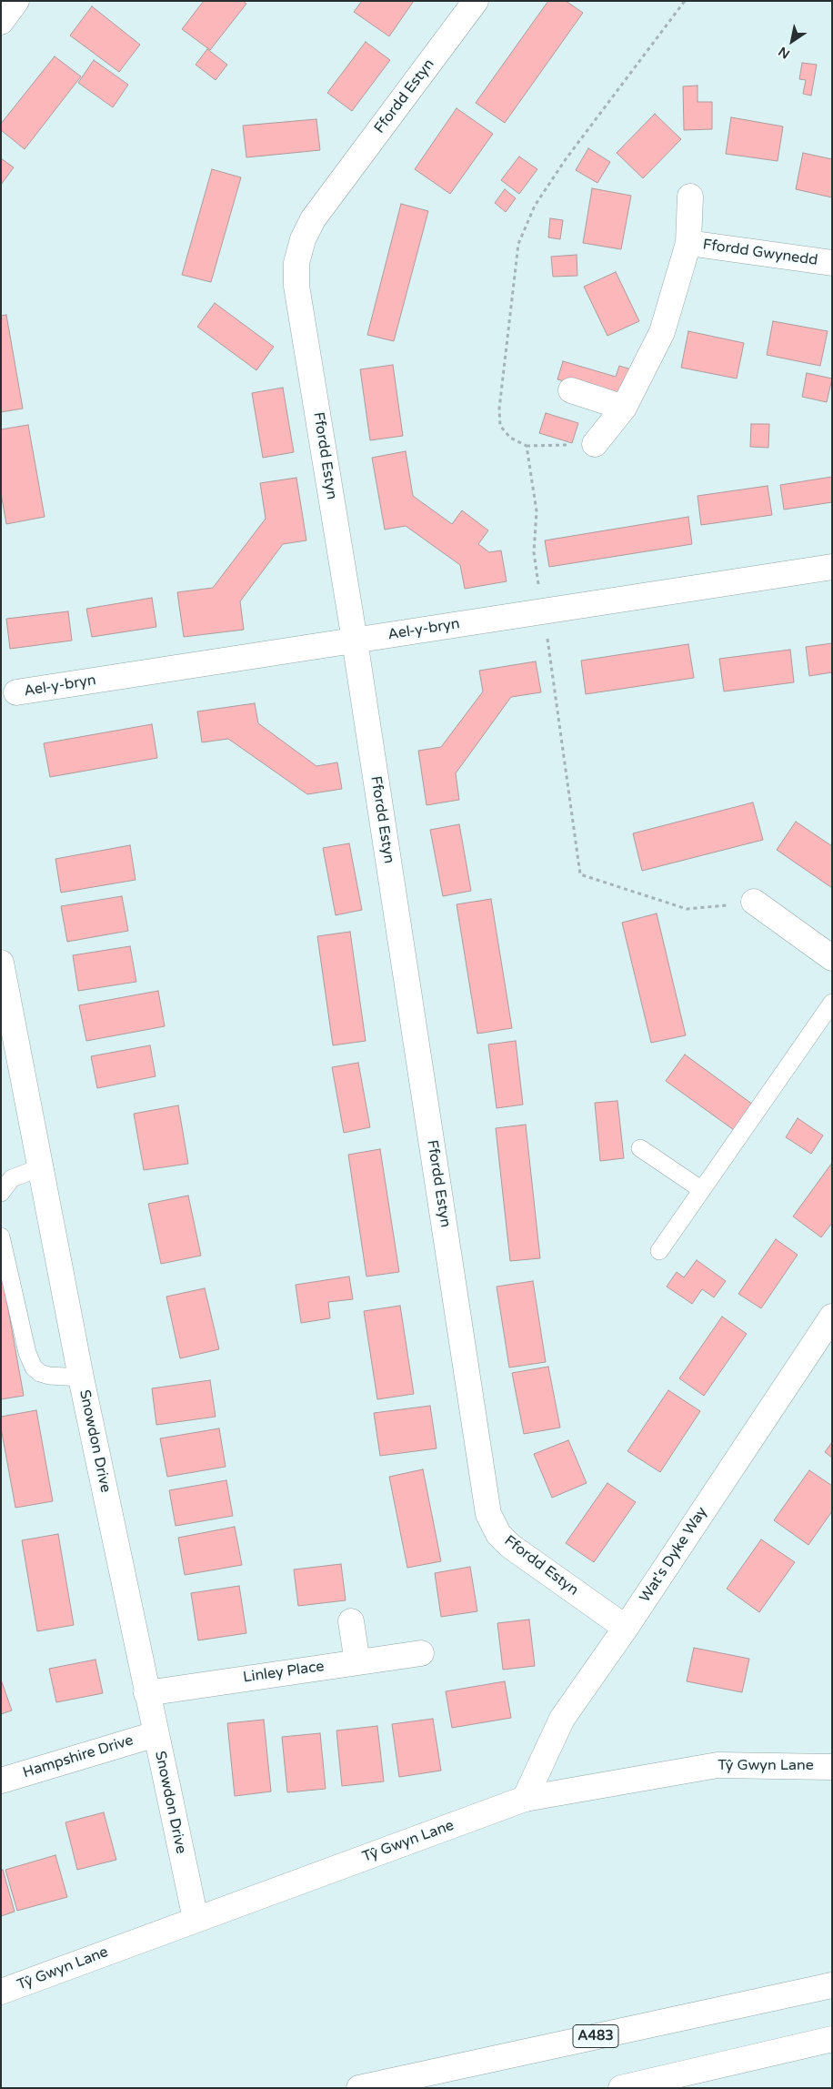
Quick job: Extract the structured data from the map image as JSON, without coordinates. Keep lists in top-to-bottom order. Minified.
{"streets":{"main road":["Ffordd Estyn","Ffordd Gwynedd","Ael-y-bryn","Snowdon Drive","Wat's Dyke Way","Linley Place","Hampshire Drive","Tŷ Gwyn Lane","A483"]},"crossings":[["Ffordd Estyn","Ael-y-bryn"],["Ffordd Estyn","Wat's Dyke Way"],["Snowdon Drive","Linley Place"],["Snowdon Drive","Hampshire Drive"],["Snowdon Drive","Tŷ Gwyn Lane"],["Wat's Dyke Way","Tŷ Gwyn Lane"]],"north":"bottom left"}
